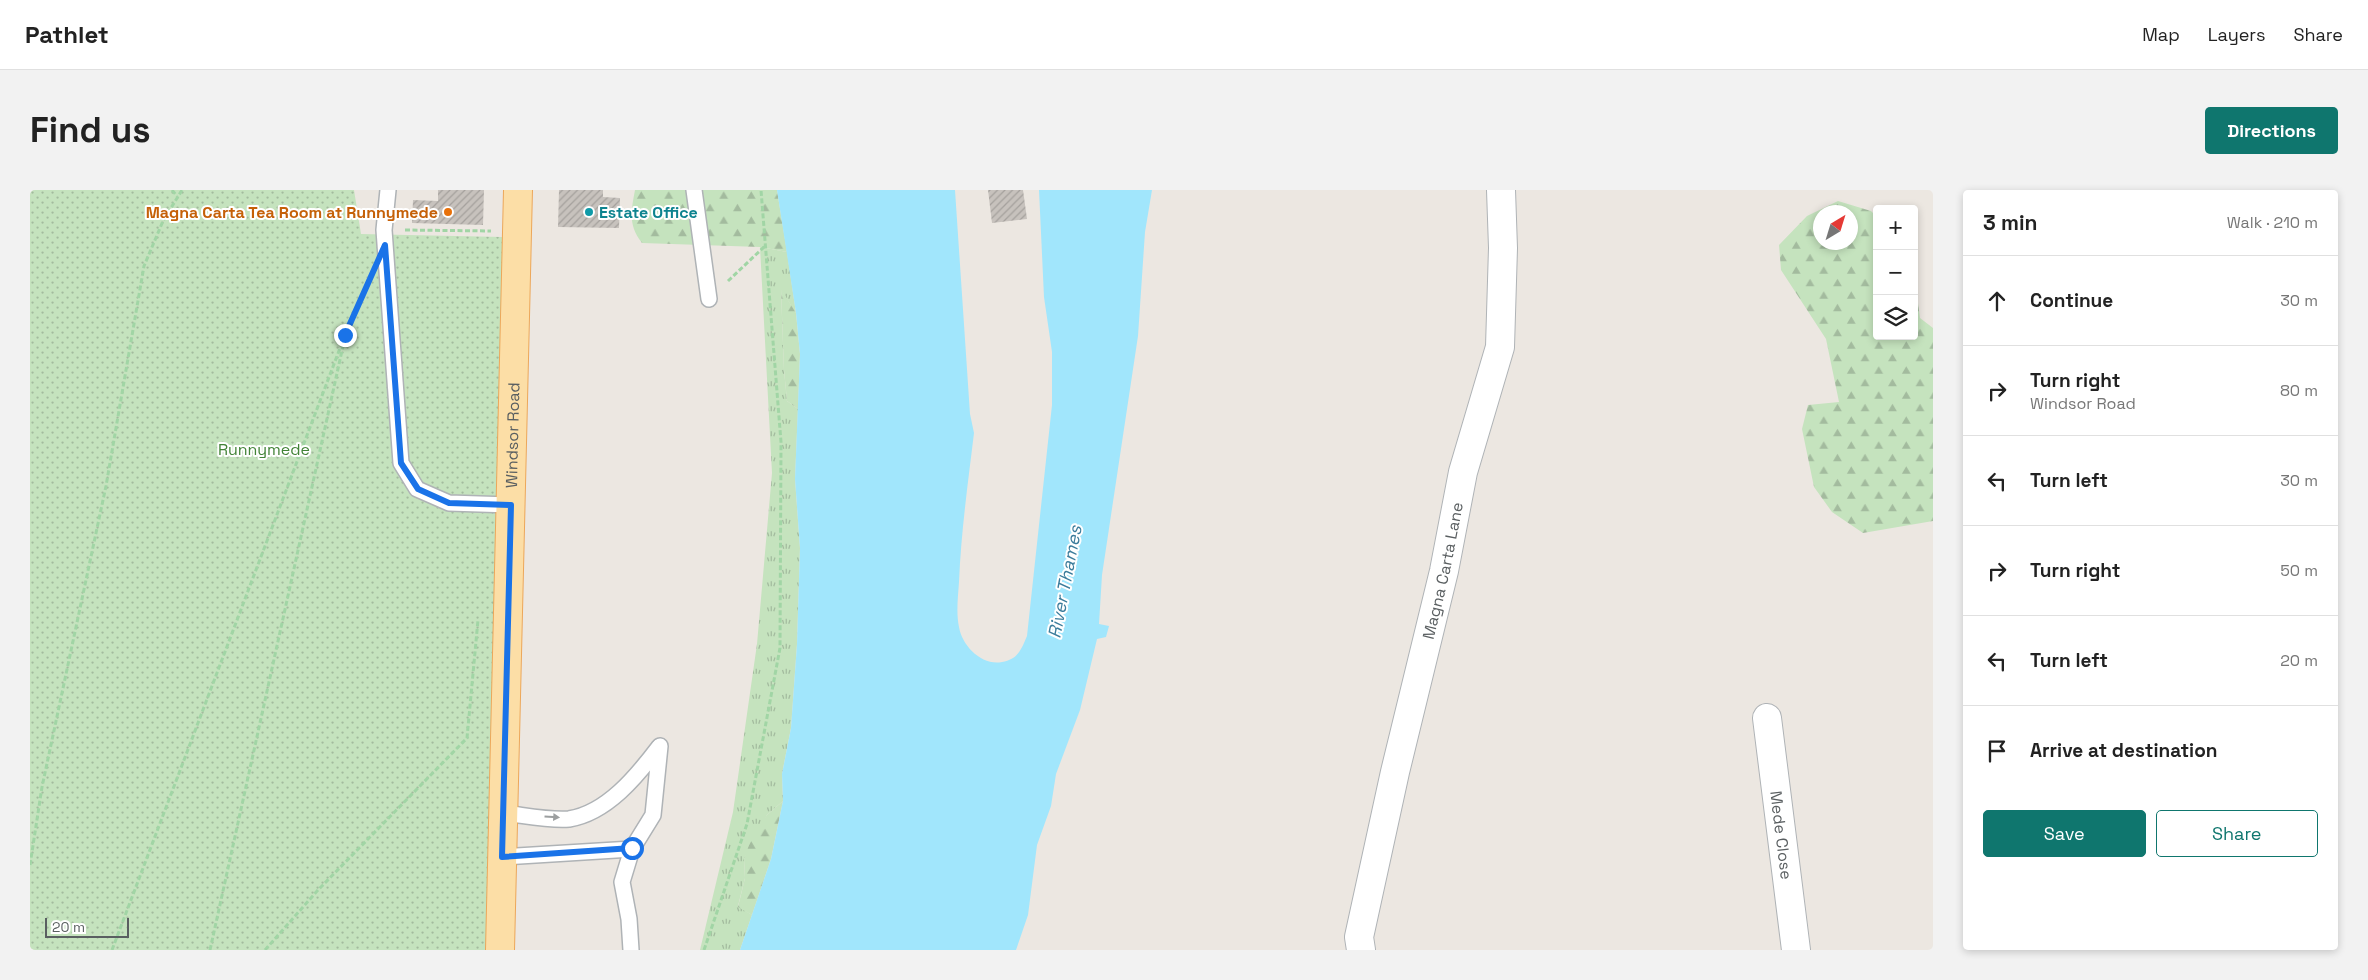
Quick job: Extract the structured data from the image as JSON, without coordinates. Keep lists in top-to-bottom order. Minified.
{"streets":{"main road":["Windsor Road"],"street":["Magna Carta Lane","Mede Close"]},"water":["River Thames"],"parks":["Runnymede"],"places":["Magna Carta Tea Room at Runnymede","Estate Office"],"scale_bar":"20 m","north":"top right","page":{"header":"Pathlet","nav":["Map","Layers","Share"],"buttons":["Directions",["Save","Share"]],"title":"Find us","heading":["3 min","Walk · 210 m"],"map_buttons":["+","−"],"list":[["Continue","30 m"],["Turn right","Windsor Road","80 m"],["Turn left","30 m"],["Turn right","50 m"],["Turn left","20 m"],"Arrive at destination"],"scale":"20 m"}}
